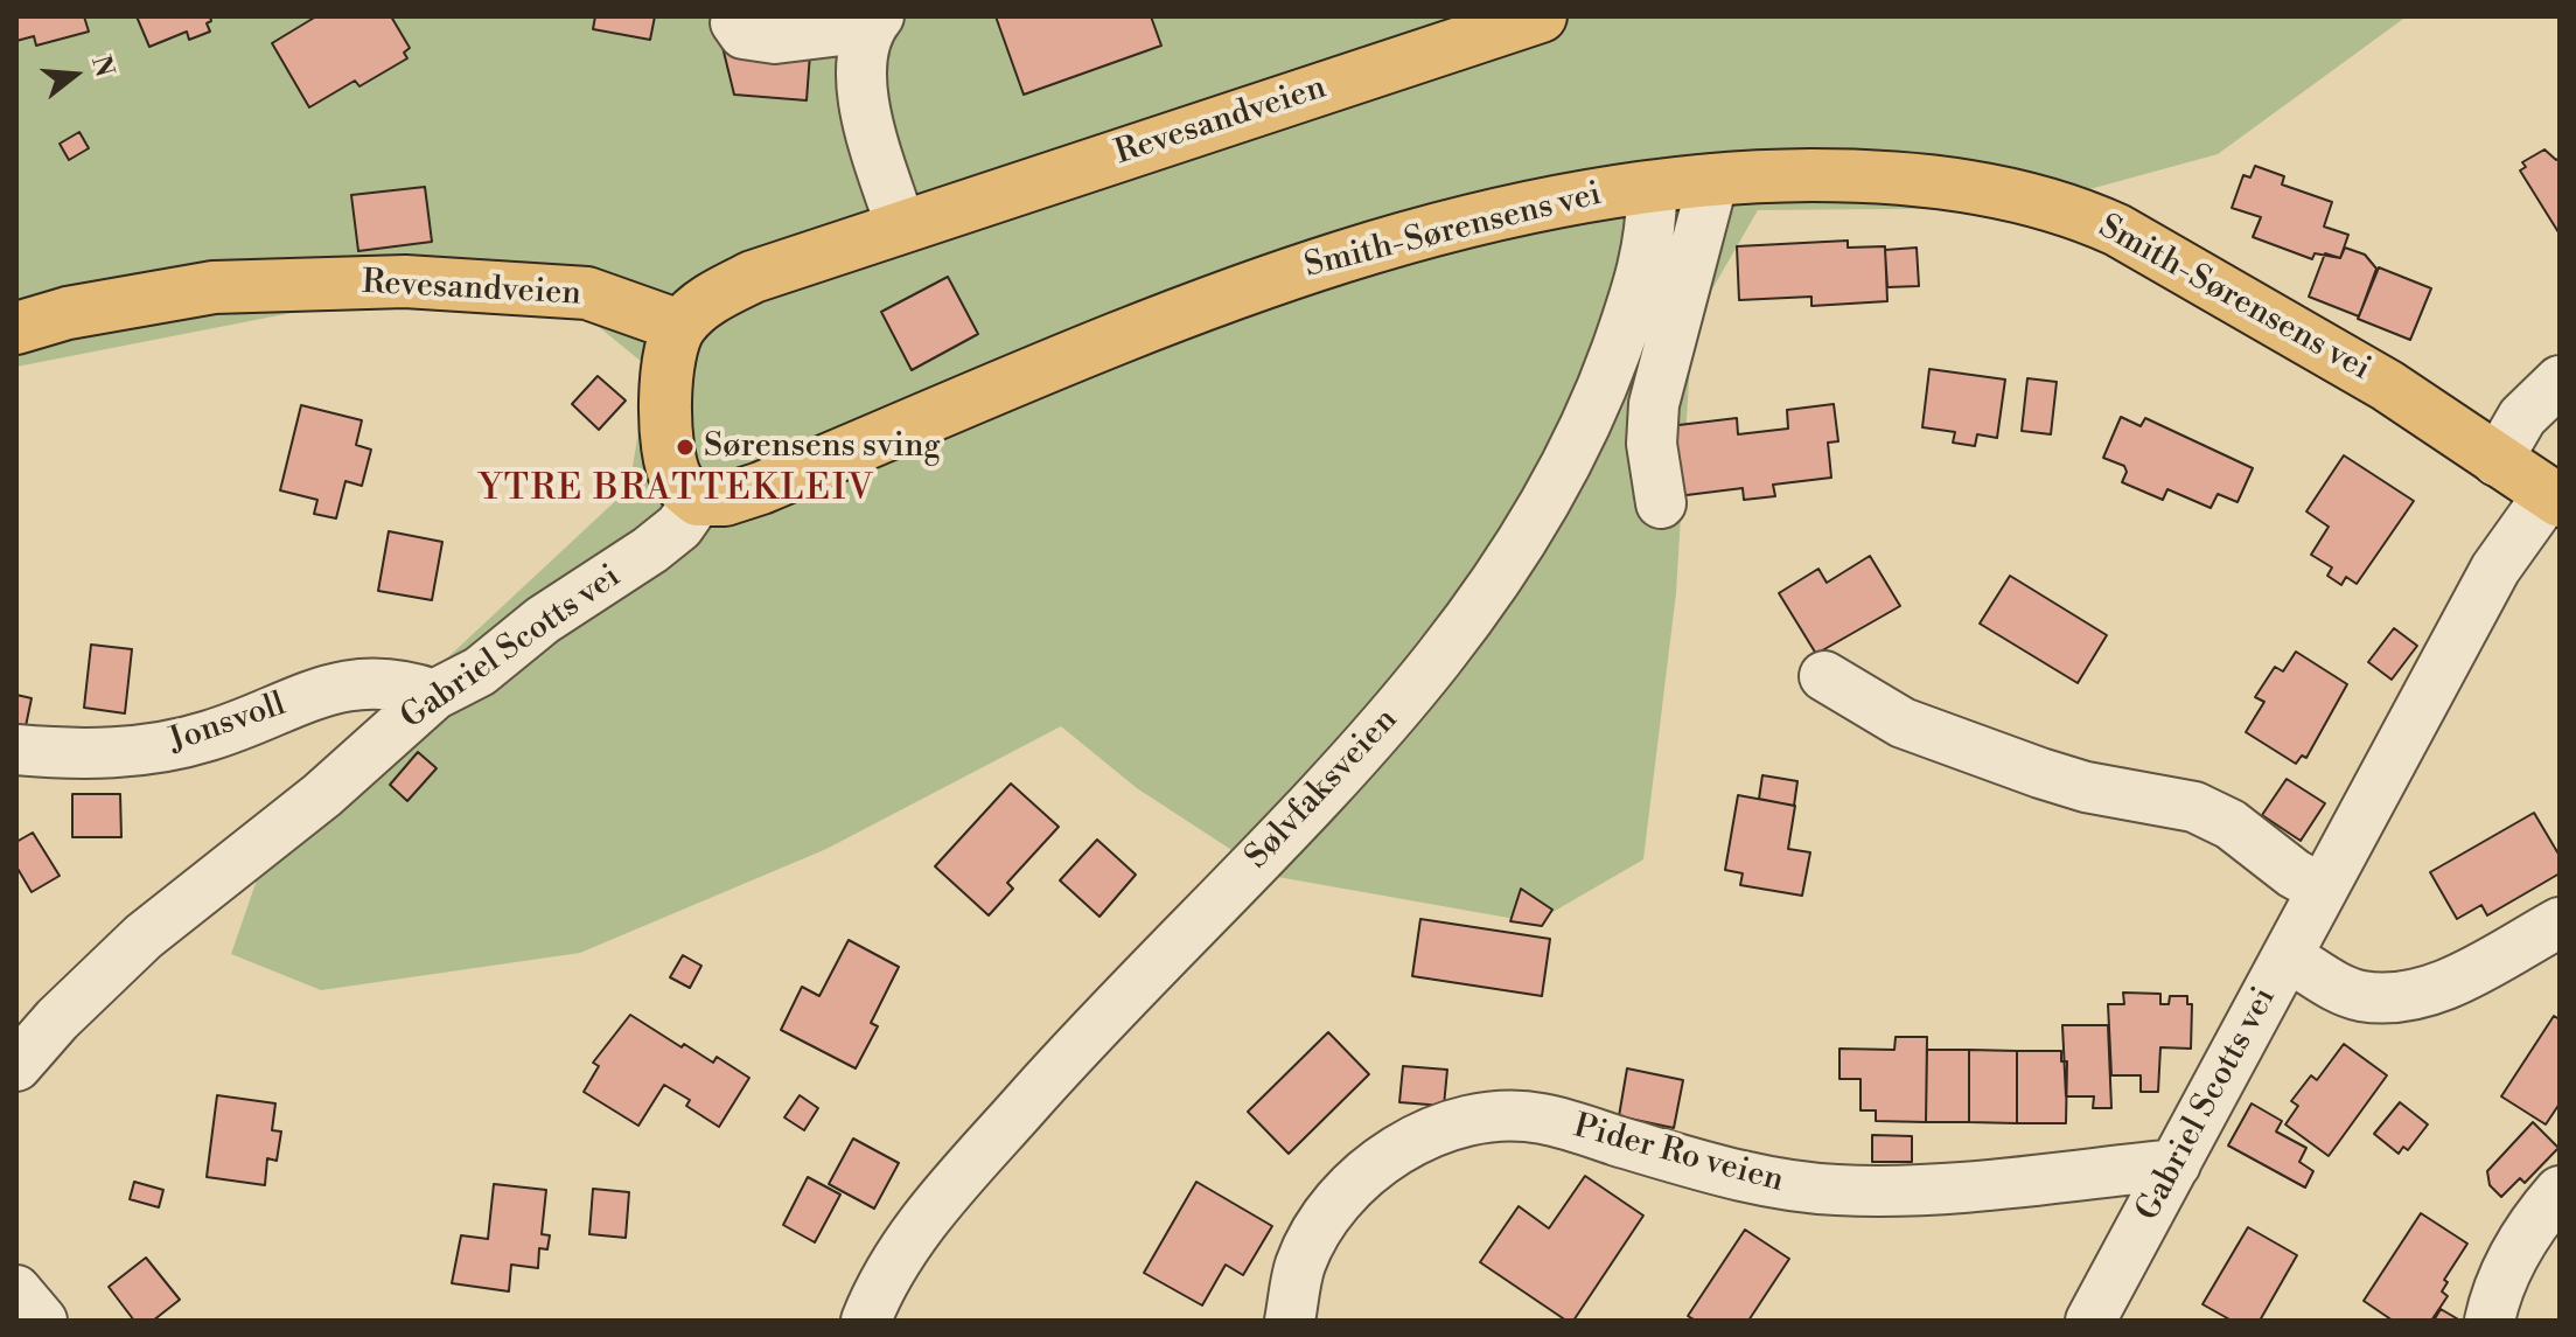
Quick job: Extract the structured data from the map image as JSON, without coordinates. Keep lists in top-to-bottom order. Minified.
{"streets":{"main road":["Revesandveien","Smith-Sørensens vei"],"street":["Gabriel Scotts vei","Jonsvoll","Sølvfaksveien","Pider Ro veien"]},"crossings":[["Smith-Sørensens vei","Gabriel Scotts vei"],["Smith-Sørensens vei","Sølvfaksveien"],["Gabriel Scotts vei","Jonsvoll"],["Gabriel Scotts vei","Pider Ro veien"]],"districts":["YTRE BRATTEKLEIV"],"places":["Sørensens sving"],"north":"right"}
